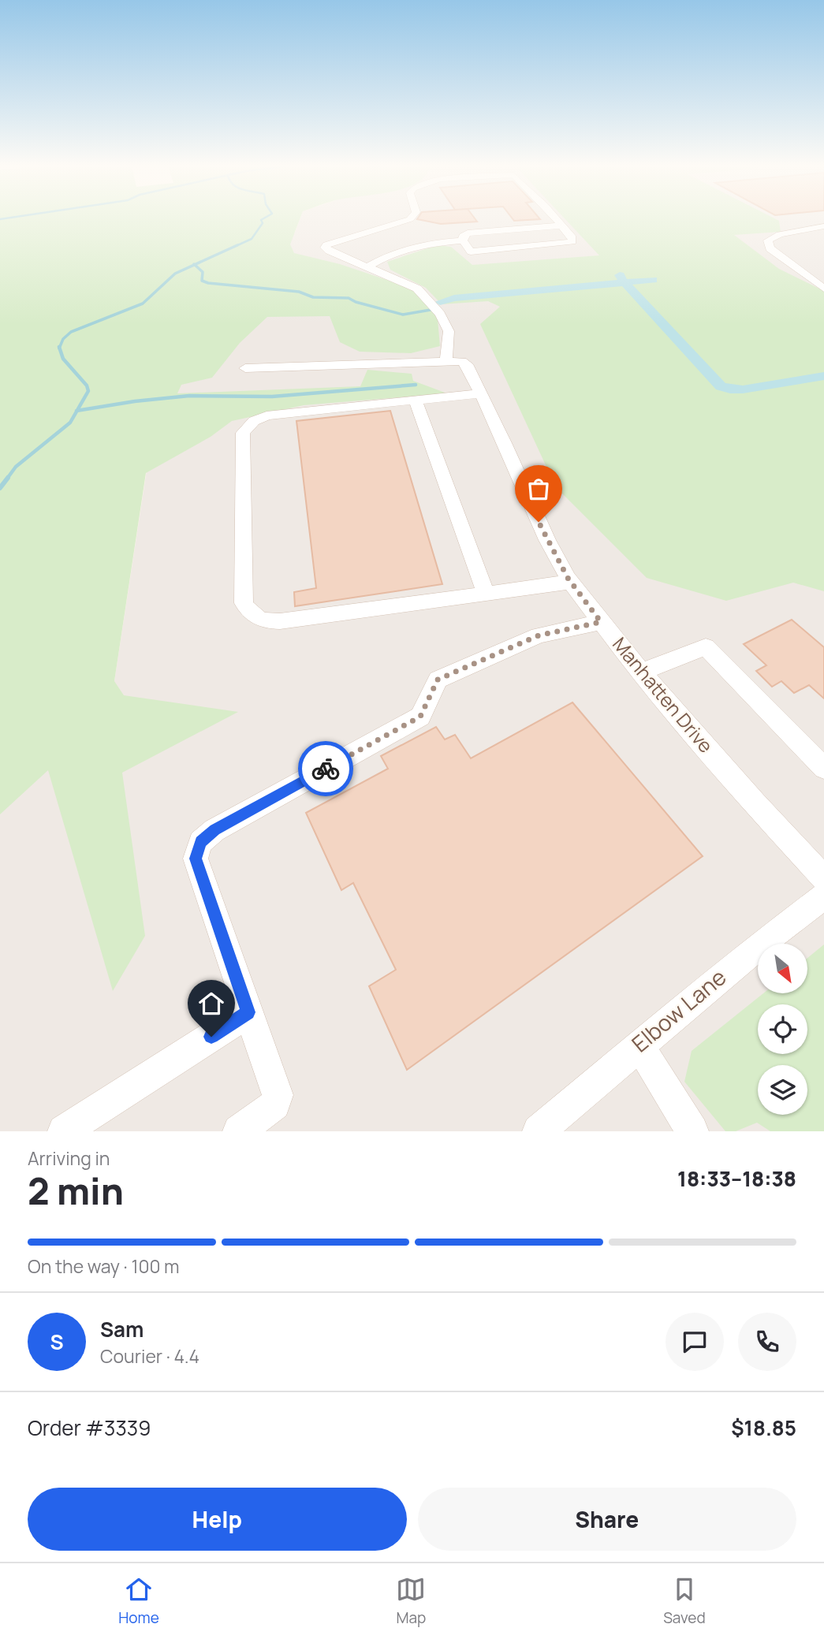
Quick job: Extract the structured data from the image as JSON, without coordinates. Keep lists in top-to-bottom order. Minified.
{"streets":{"street":["Manhatten Drive","Elbow Lane"]},"north":"bottom right","page":{"heading":["2 min","Arriving in","18:33–18:38"],"panel":["Sam","Courier · 4.4","Order #3339","$18.85"],"bar":"On the way · 100 m","round":"S","buttons":["Help","Share"],"tabs":["Home","Map","Saved"]}}
